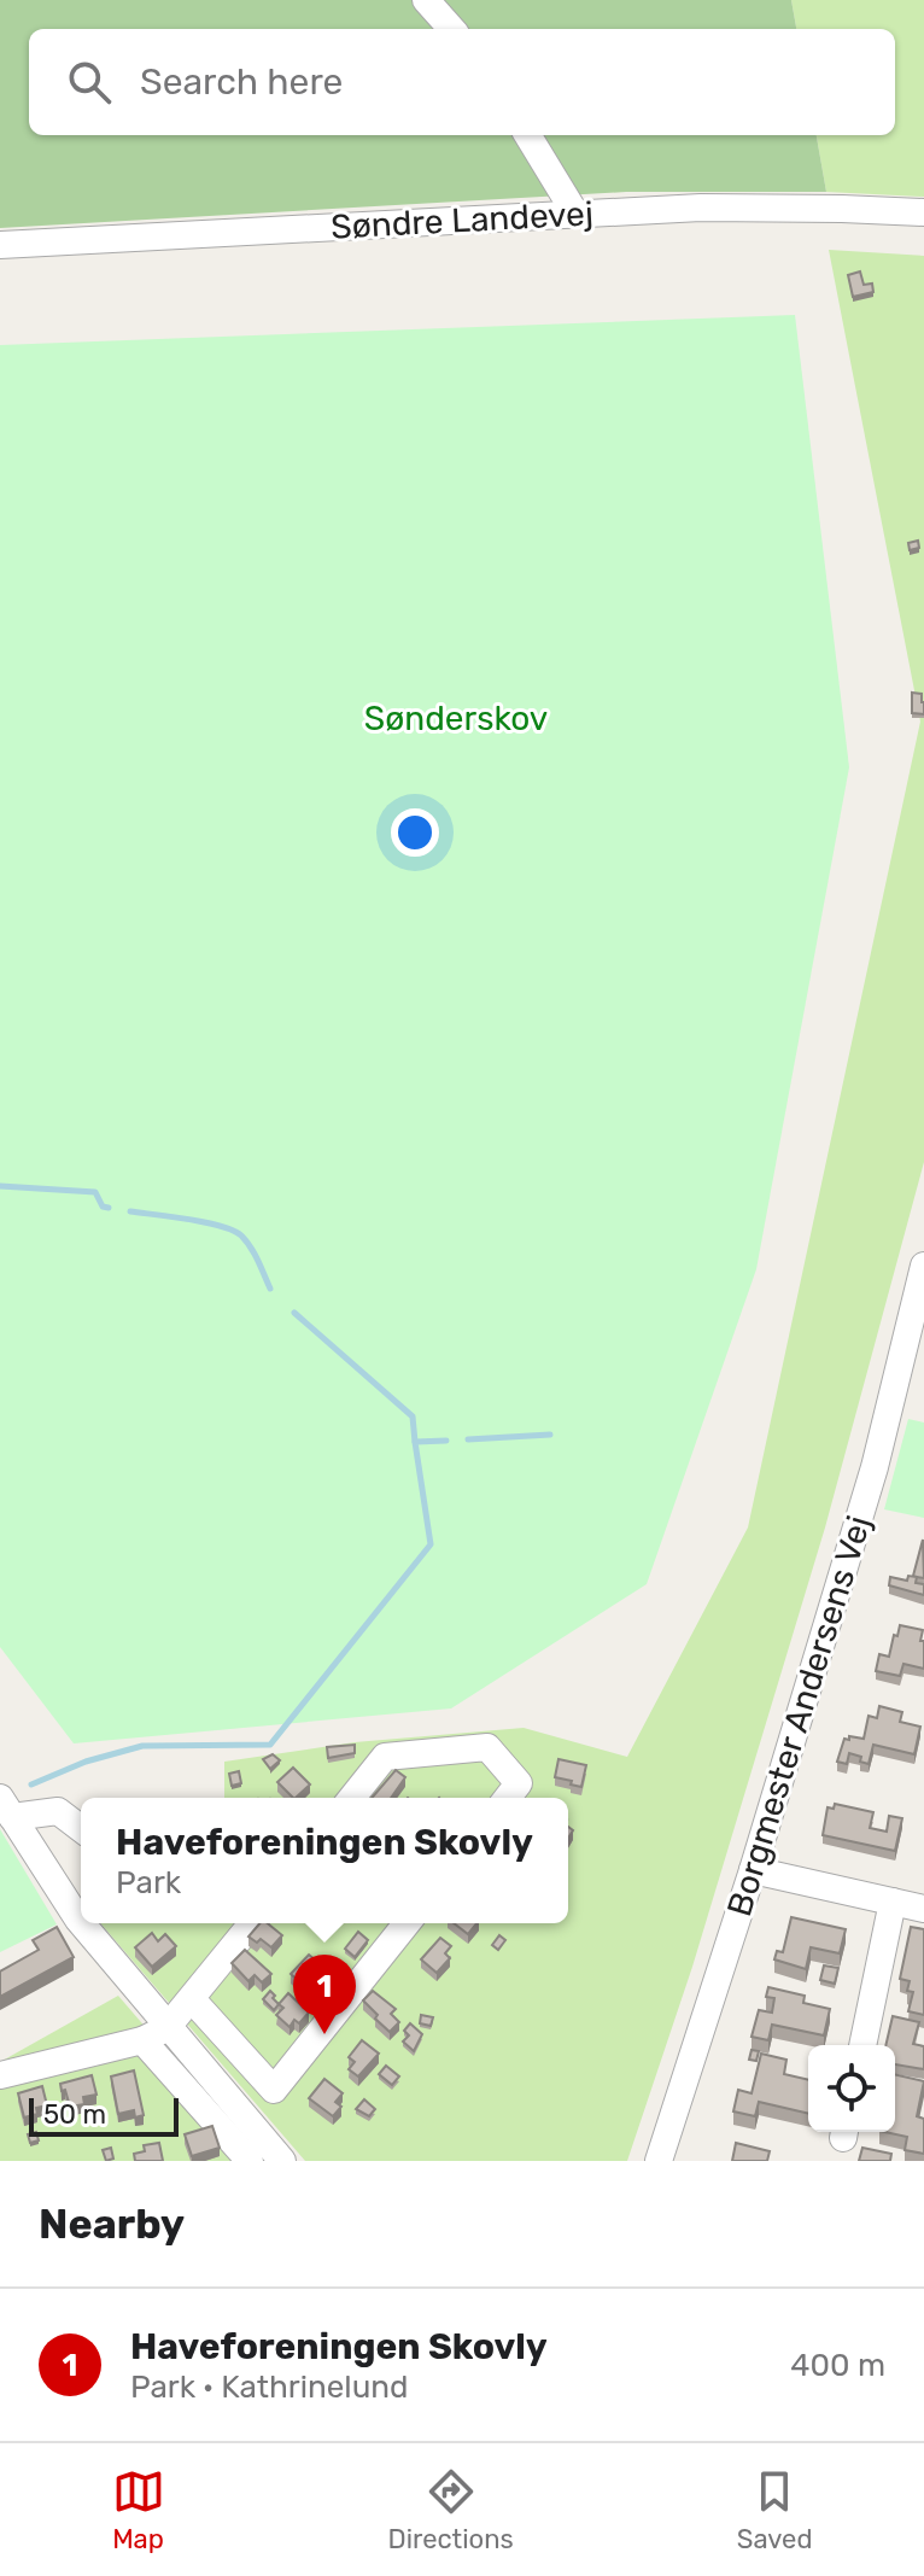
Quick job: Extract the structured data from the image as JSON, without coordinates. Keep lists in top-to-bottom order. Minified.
{"streets":{"street":["Søndre Landevej","Borgmester Andersens Vej"]},"parks":["Sønderskov"],"scale_bar":"50 m","page":{"search":"Search here","popup":["Haveforeningen Skovly","Park"],"pins":"1","scale":"50 m","heading":"Nearby","list":[{"mark":"1","name":"Haveforeningen Skovly","note":"Park · Kathrinelund","value":"400 m"}],"nav":["Map","Directions","Saved"]}}
